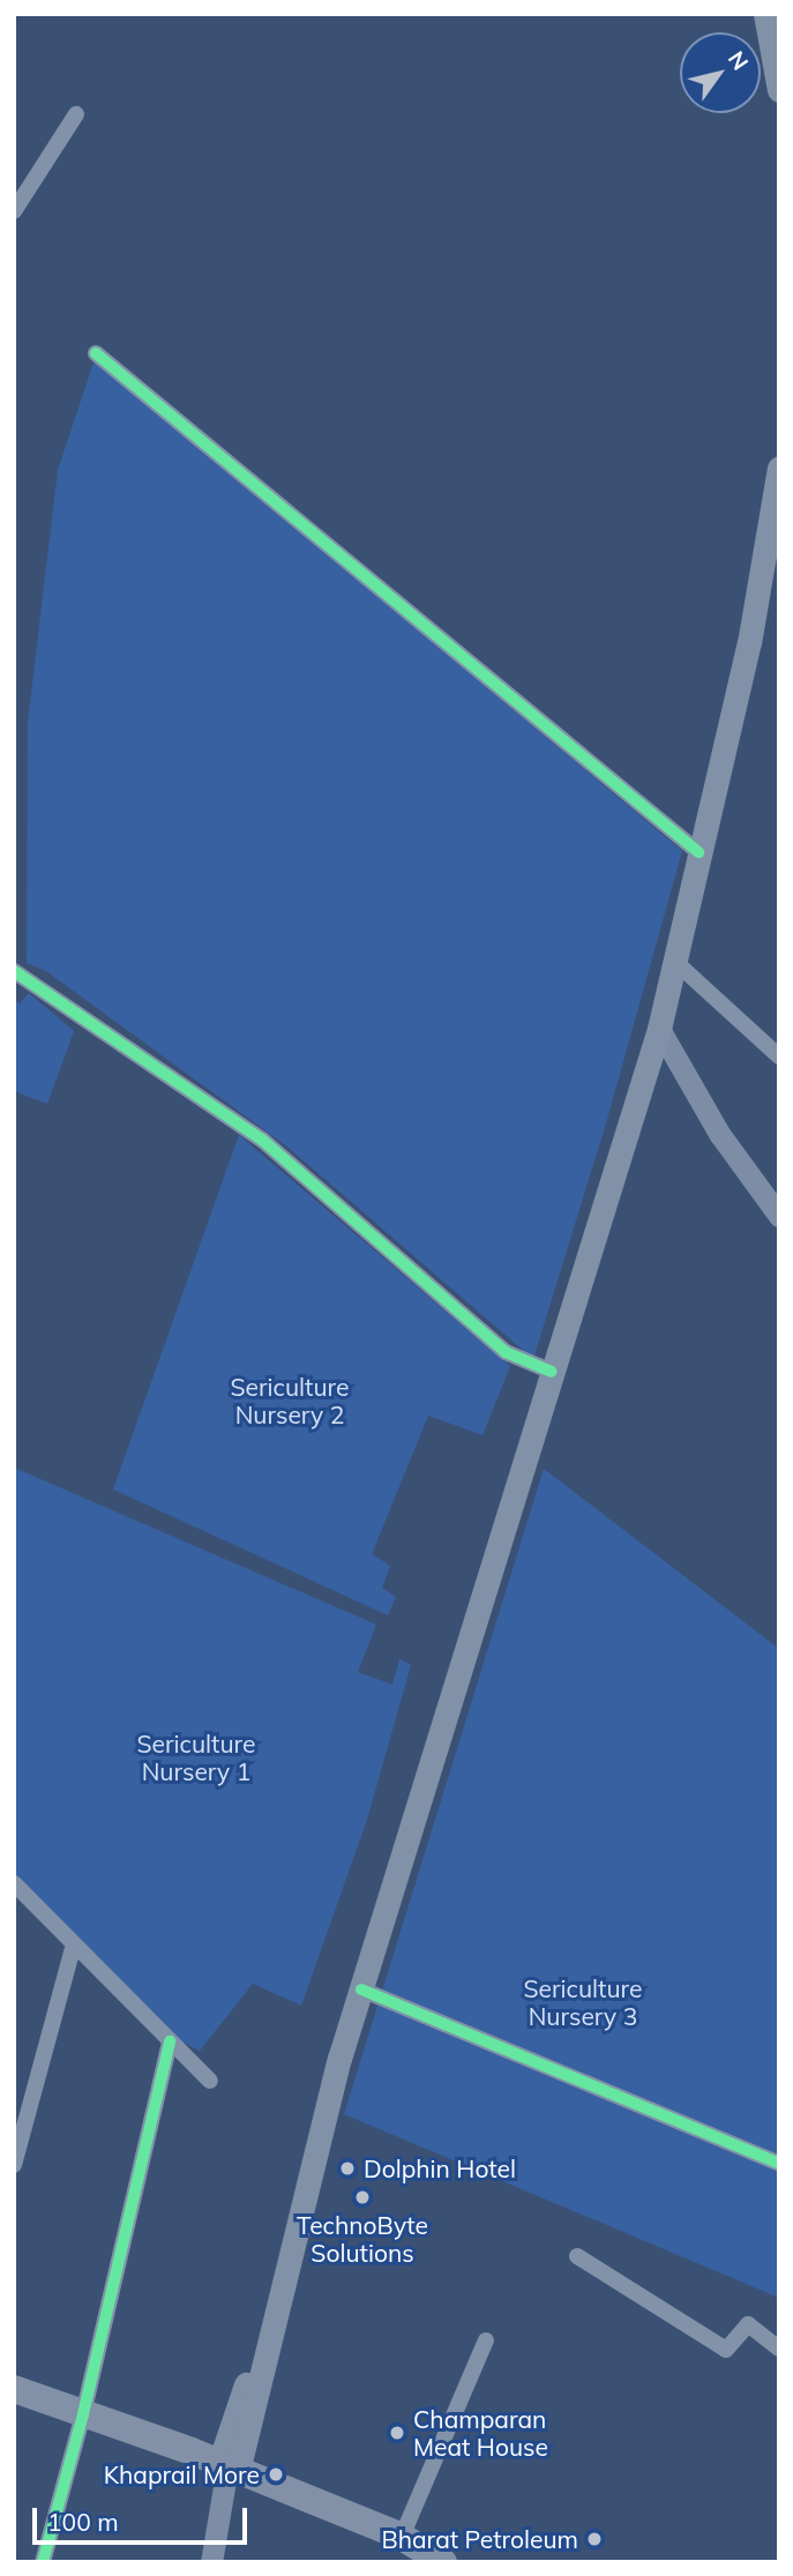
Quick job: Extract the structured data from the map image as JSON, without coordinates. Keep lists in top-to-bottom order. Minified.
{"parks":["Sericulture Nursery 2","Sericulture Nursery 1","Sericulture Nursery 3"],"places":["Dolphin Hotel","TechnoByte Solutions","Champaran Meat House","Khaprail More","Bharat Petroleum"],"scale_bar":"100 m","north":"top right"}
